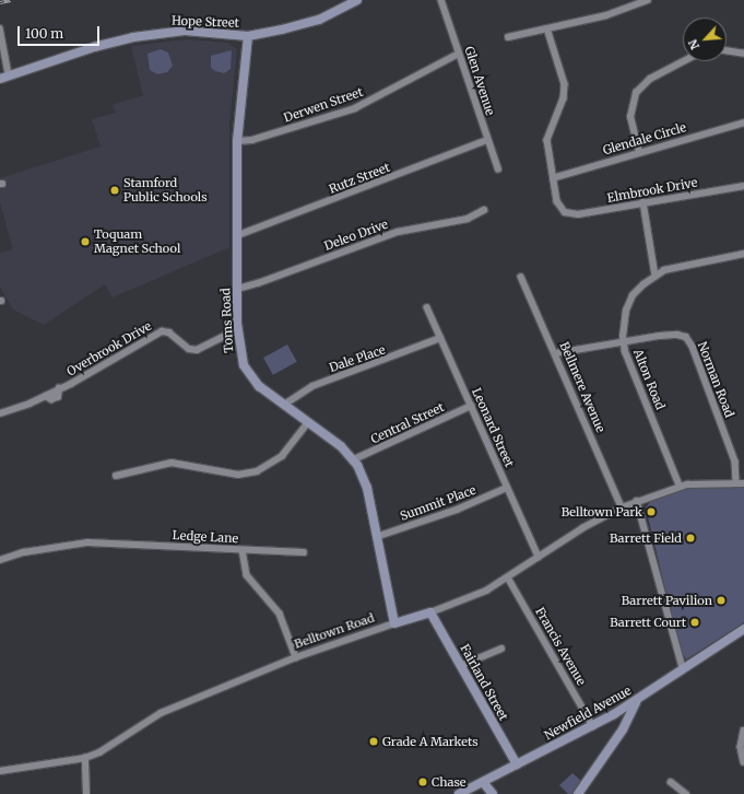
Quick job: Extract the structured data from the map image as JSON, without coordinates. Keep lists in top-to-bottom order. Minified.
{"streets":{"street":["Hope Street","Glen Avenue","Derwen Street","Glendale Circle","Rutz Street","Elmbrook Drive","Deleo Drive","Toms Road","Overbrook Drive","Dale Place","Alton Road","Norman Road","Bellmere Avenue","Central Street","Leonard Street","Summit Place","Ledge Lane","Belltown Road","Francis Avenue","Fairland Street","Newfield Avenue"]},"crossings":[["Hope Street","Toms Road"],["Glen Avenue","Derwen Street"],["Glen Avenue","Rutz Street"],["Derwen Street","Toms Road"],["Glendale Circle","Elmbrook Drive"],["Rutz Street","Toms Road"],["Deleo Drive","Toms Road"],["Toms Road","Overbrook Drive"],["Toms Road","Dale Place"],["Toms Road","Central Street"],["Toms Road","Summit Place"],["Toms Road","Belltown Road"],["Dale Place","Leonard Street"],["Alton Road","Norman Road"],["Alton Road","Belltown Road"],["Norman Road","Bellmere Avenue"],["Norman Road","Belltown Road"],["Bellmere Avenue","Belltown Road"],["Central Street","Leonard Street"],["Leonard Street","Summit Place"],["Leonard Street","Belltown Road"],["Ledge Lane","Belltown Road"],["Belltown Road","Francis Avenue"],["Belltown Road","Fairland Street"],["Francis Avenue","Newfield Avenue"],["Fairland Street","Newfield Avenue"]],"places":["Stamford Public Schools","Toquam Magnet School","Belltown Park","Barrett Field","Barrett Pavilion","Barrett Court","Grade A Markets","Chase"],"scale_bar":"100 m","north":"bottom left"}
